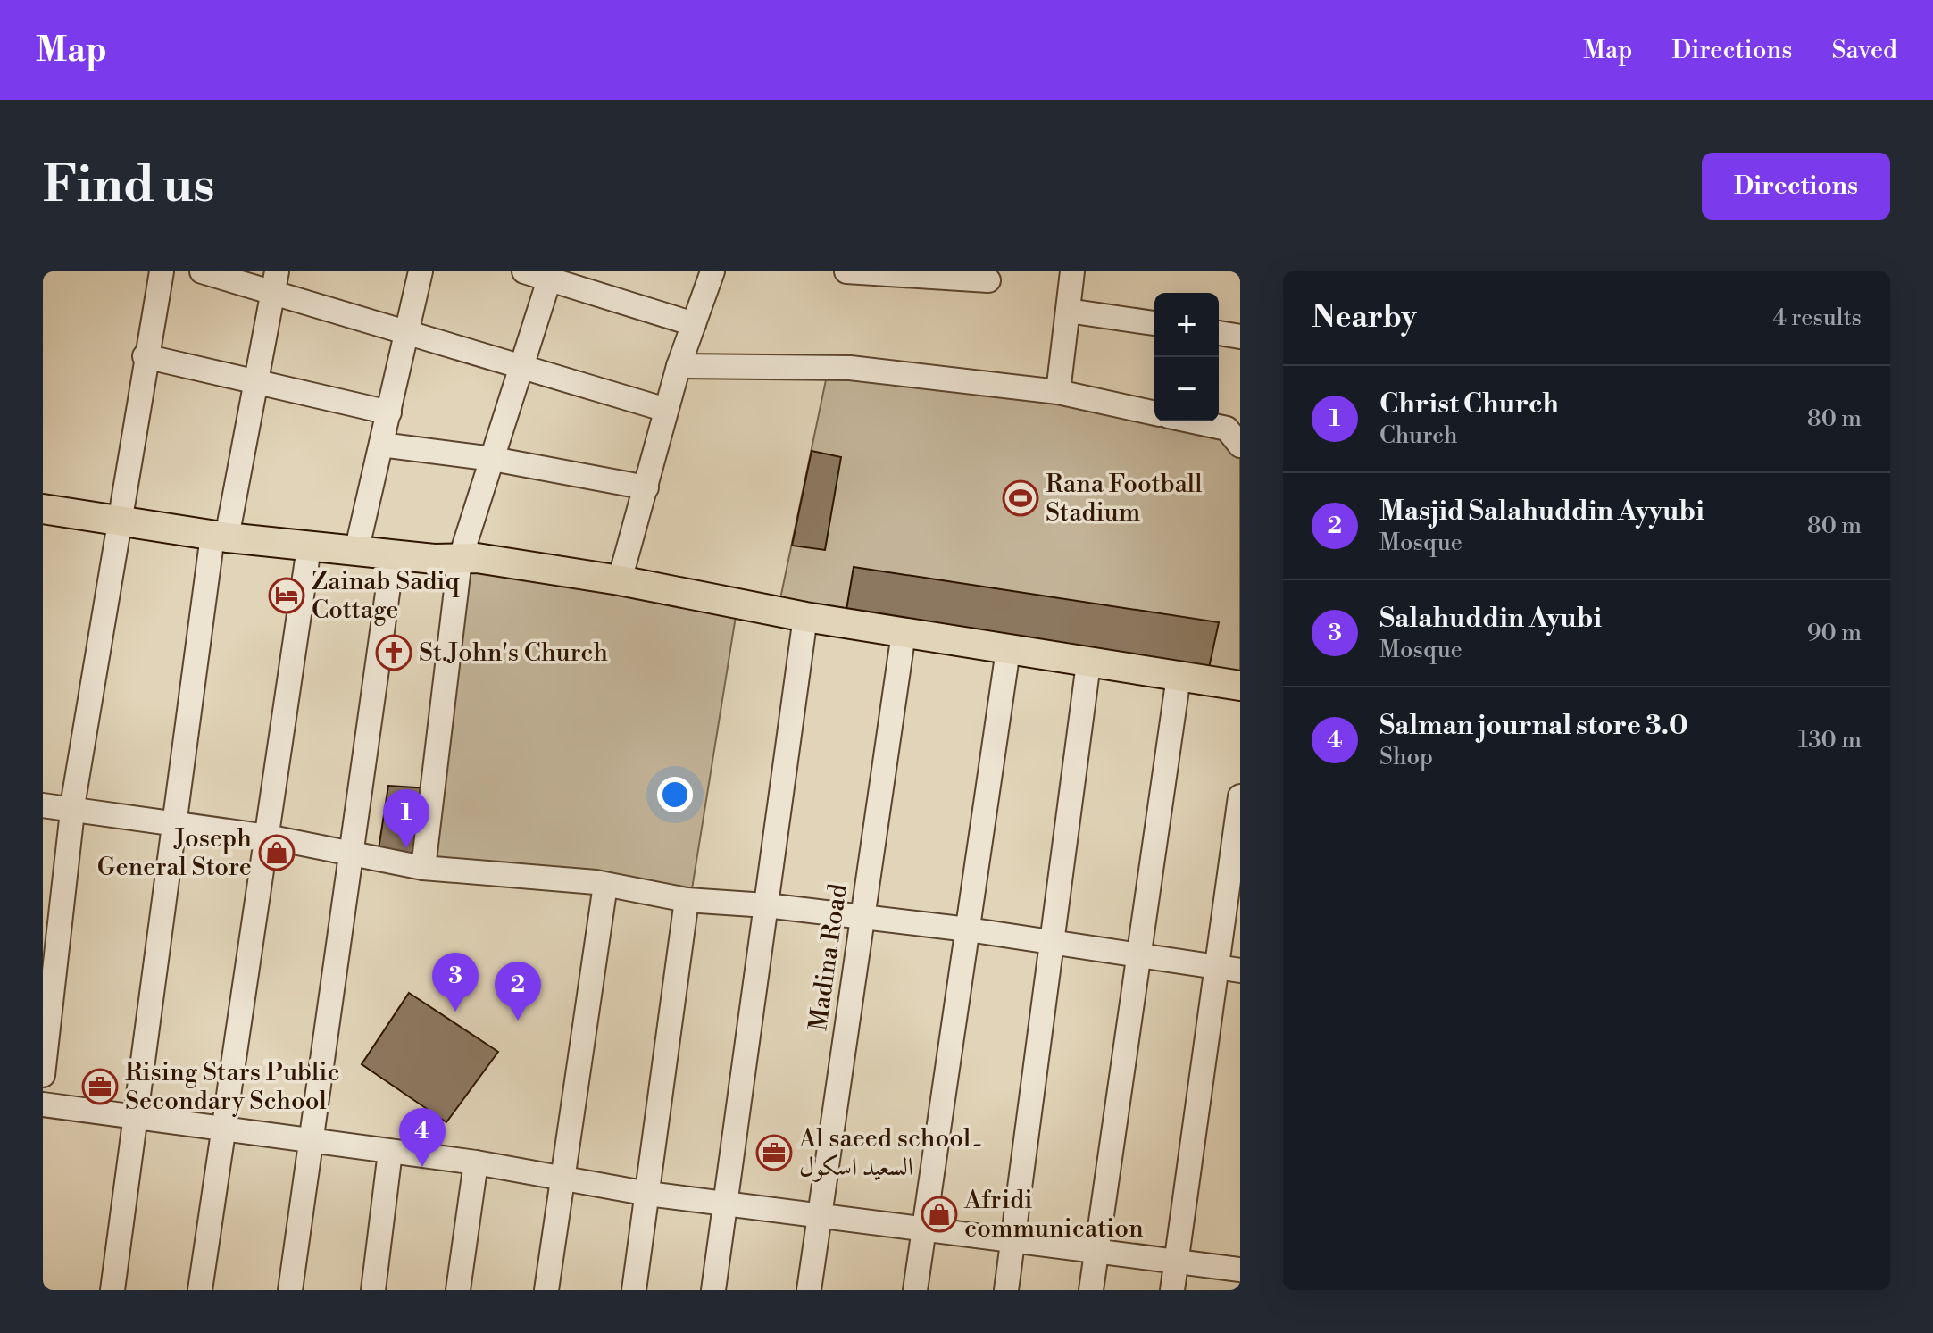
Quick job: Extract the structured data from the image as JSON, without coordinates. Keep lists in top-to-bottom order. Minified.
{"streets":{"street":["Madina Road"]},"places":{"sports":["Rana Football Stadium"],"hotel":["Zainab Sadiq Cottage"],"church":["St.John's Church"],"shop":["Joseph General Store","Afridi communication"],"office":["Rising Stars Public Secondary School","Al saeed school۔ السعید اسکول"]},"page":{"header":"Map","nav":["Map","Directions","Saved"],"buttons":"Directions","title":"Find us","heading":["Nearby","4 results"],"map_buttons":["+","−"],"list":[{"mark":"1","name":"Christ Church","note":"Church","value":"80 m"},{"mark":"2","name":"Masjid Salahuddin Ayyubi","note":"Mosque","value":"80 m"},{"mark":"3","name":"Salahuddin Ayubi","note":"Mosque","value":"90 m"},{"mark":"4","name":"Salman journal store 3.0","note":"Shop","value":"130 m"}],"pins":["1","3","2","4"]}}
